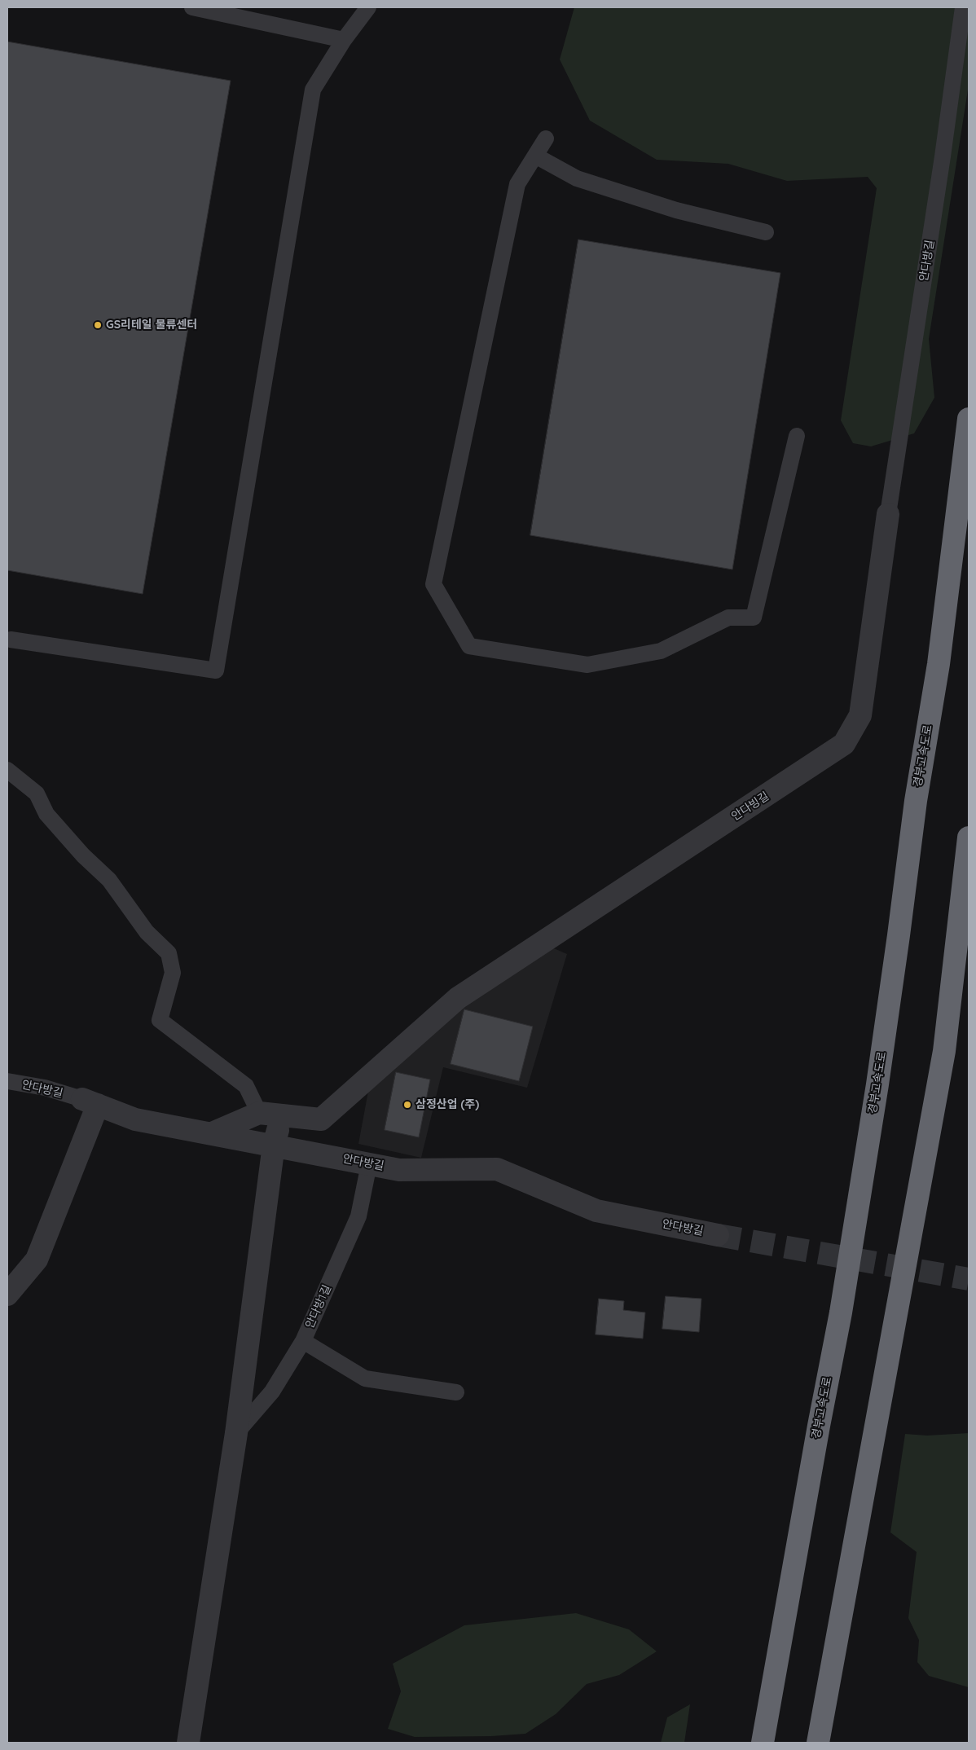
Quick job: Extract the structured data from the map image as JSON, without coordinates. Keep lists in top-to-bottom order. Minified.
{"streets":{"highway":["경부고속도로"],"street":["안다방길","안다빙길"],"lane":["안다방1길"]},"crossings":[["안다방길","안다빙길"],["안다방길","안다방1길"]],"places":["GS리테일 물류센터","삼정산업 (주)"]}
